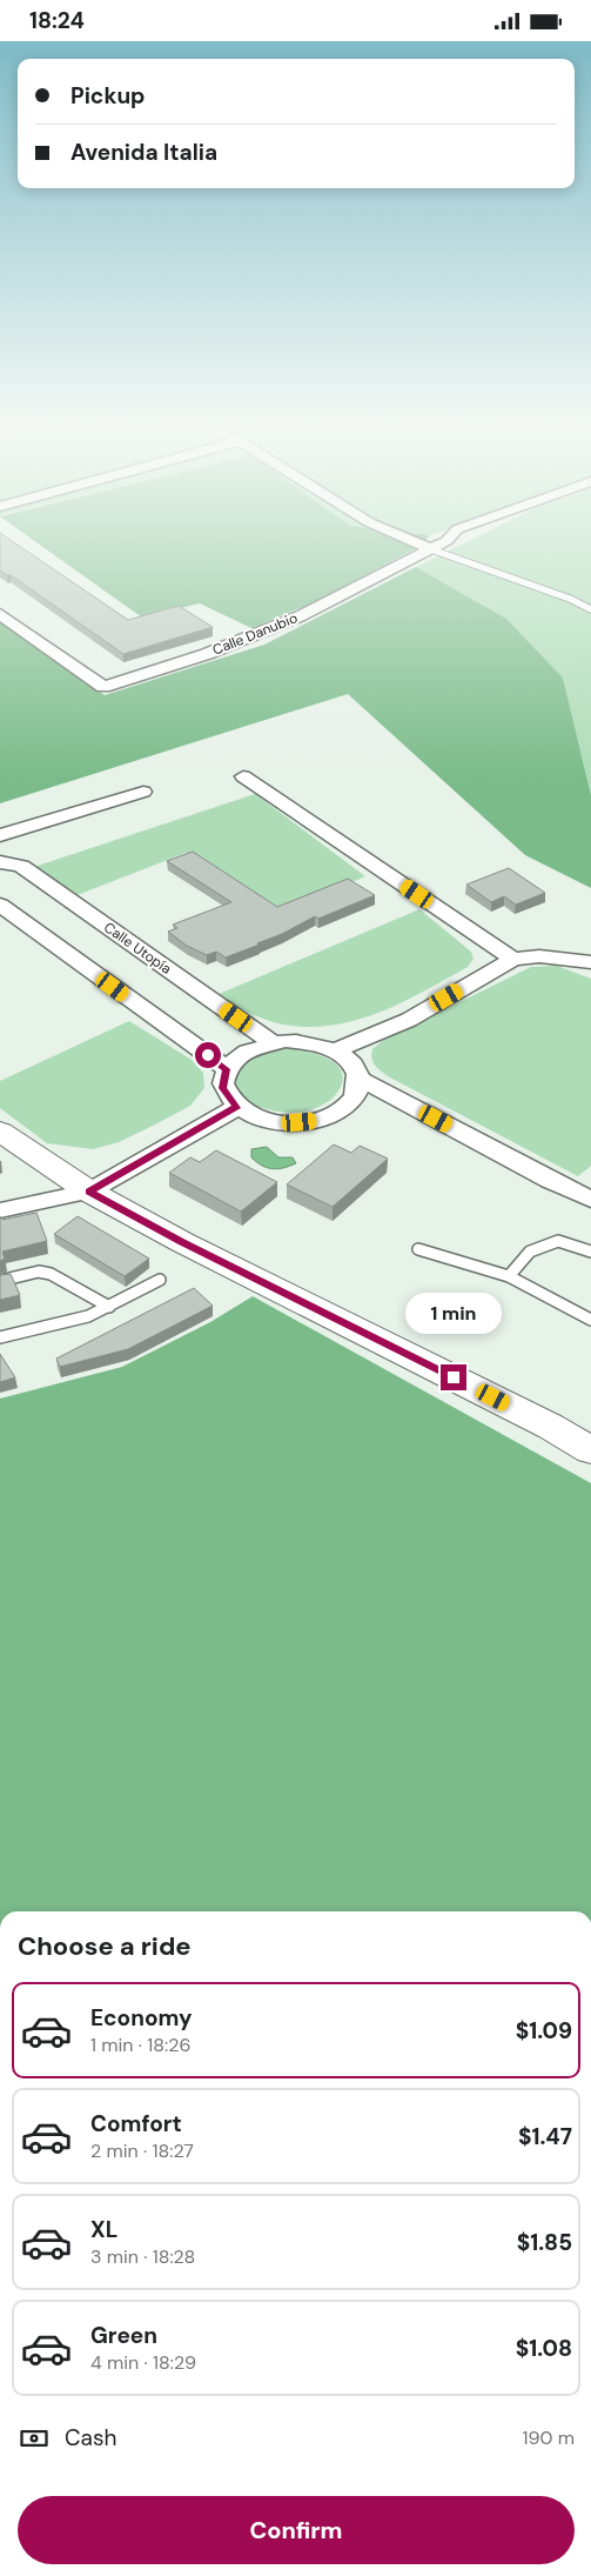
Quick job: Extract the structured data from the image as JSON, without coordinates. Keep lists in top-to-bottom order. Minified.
{"streets":{"street":["Calle Danubio","Calle Utopía"]},"page":{"status":"18:24","banner":["Pickup","Avenida Italia"],"bubble":"1 min","heading":"Choose a ride","list":[{"name":"Economy","note":"1 min · 18:26","value":"$1.09"},{"name":"Comfort","note":"2 min · 18:27","value":"$1.47"},{"name":"XL","note":"3 min · 18:28","value":"$1.85"},{"name":"Green","note":"4 min · 18:29","value":"$1.08"}],"pay":["Cash","190 m"],"buttons":"Confirm"}}
